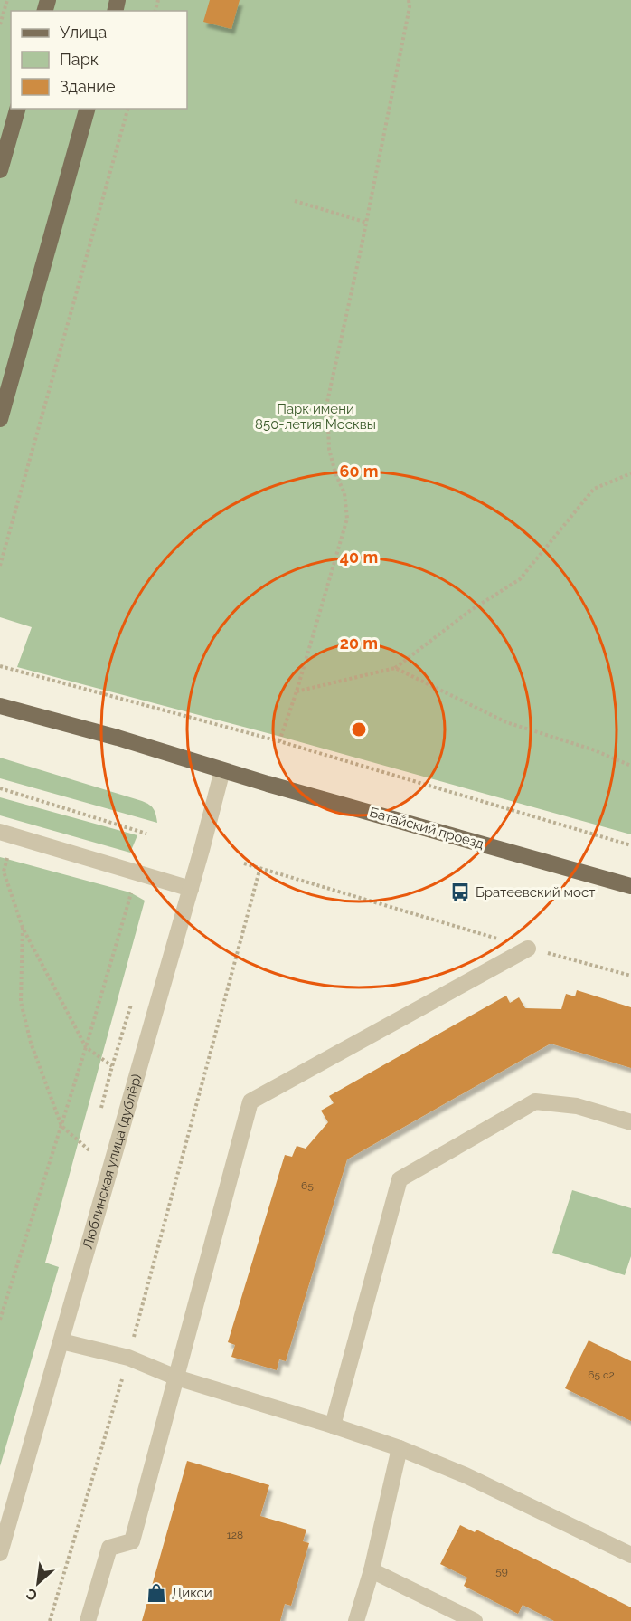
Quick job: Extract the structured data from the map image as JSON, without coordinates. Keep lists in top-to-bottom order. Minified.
{"streets":{"main road":["Батайский проезд"],"street":["Люблинская улица (дублёр)"]},"crossings":[["Батайский проезд","Люблинская улица (дублёр)"]],"parks":["Парк имени 850-летия Москвы"],"places":{"bus stop":["Братеевский мост"],"shop":["Дикси"]},"house_numbers":["65","65 с2","128","59"],"legend":["Улица","Парк","Здание"],"north":"bottom left","rings":["60 m","40 m","20 m"]}
